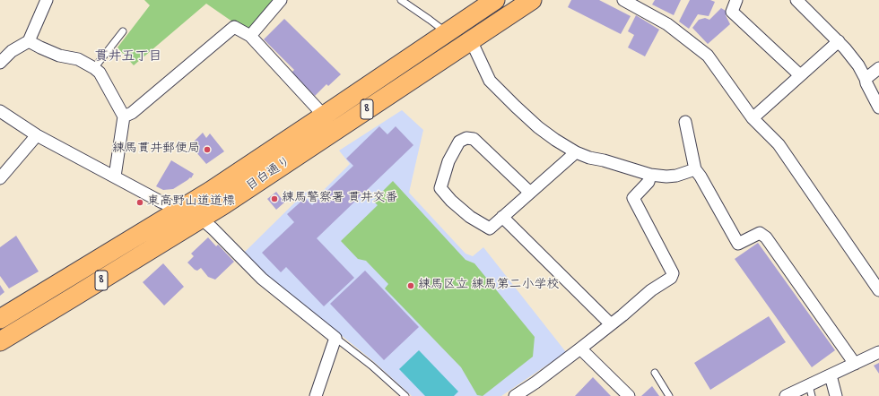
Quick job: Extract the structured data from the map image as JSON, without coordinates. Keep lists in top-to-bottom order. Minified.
{"streets":{"main road":["8","目白通り"]},"districts":["貫井五丁目"],"places":["練馬貫井郵便局","練馬警察署 貫井交番","東高野山道道標","練馬区立 練馬第二小学校"]}
